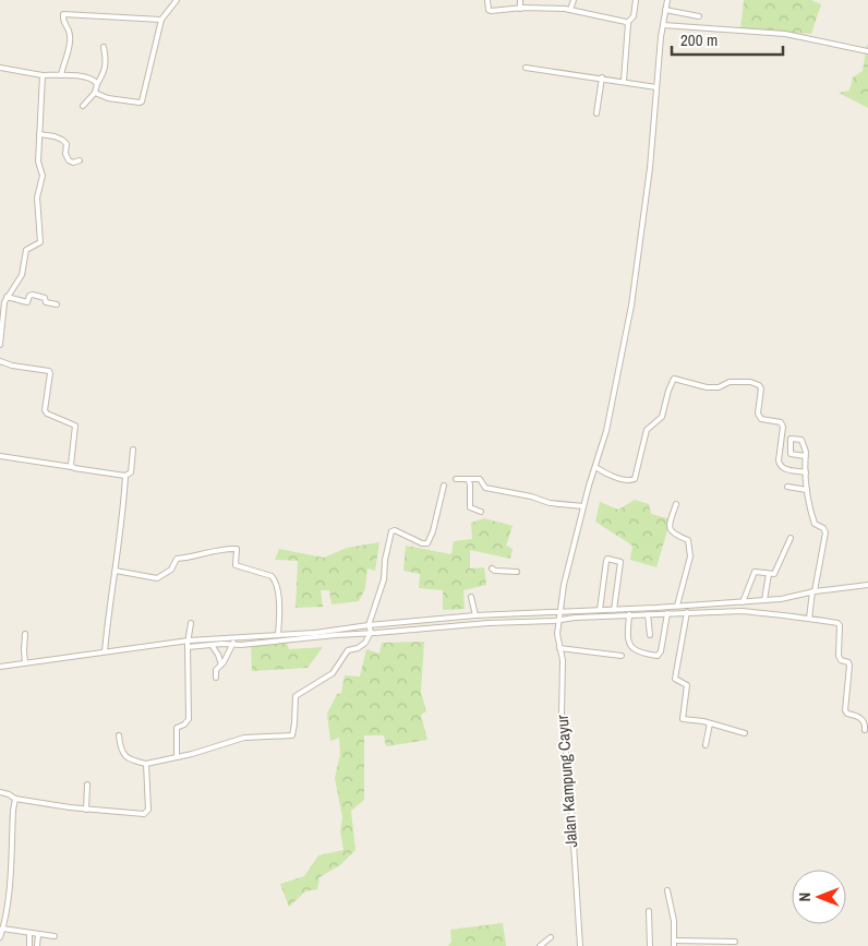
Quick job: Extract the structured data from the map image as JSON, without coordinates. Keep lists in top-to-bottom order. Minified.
{"streets":{"street":["Jalan Kampung Cayur"]},"scale_bar":"200 m","north":"left"}
